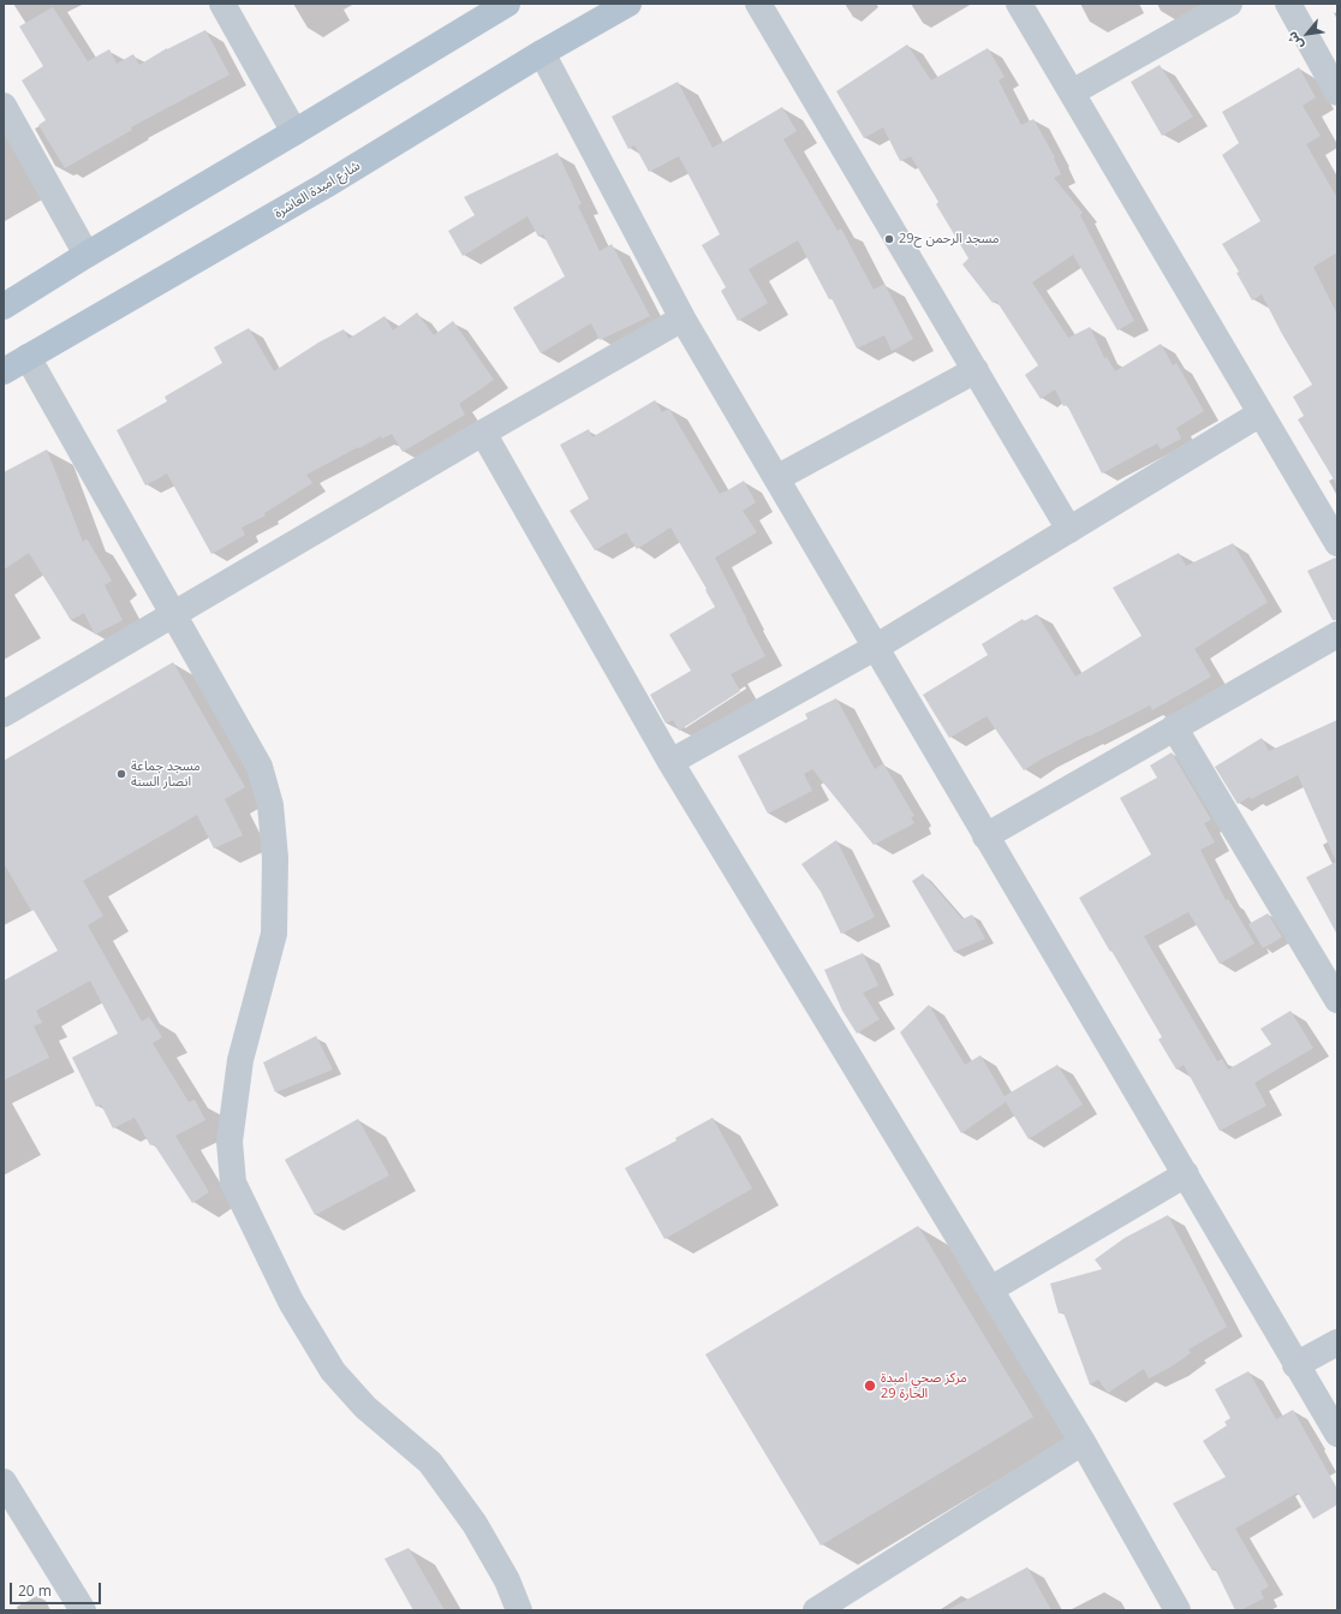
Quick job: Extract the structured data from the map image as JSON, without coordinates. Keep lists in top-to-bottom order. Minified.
{"streets":{"main road":["شارع امبدة العاشرة"]},"places":["مسجد الرحمن ح29","مسجد جماعة انصار السنة","مركز صحي امبدة الحارة 29"],"scale_bar":"20 m","north":"bottom left"}
